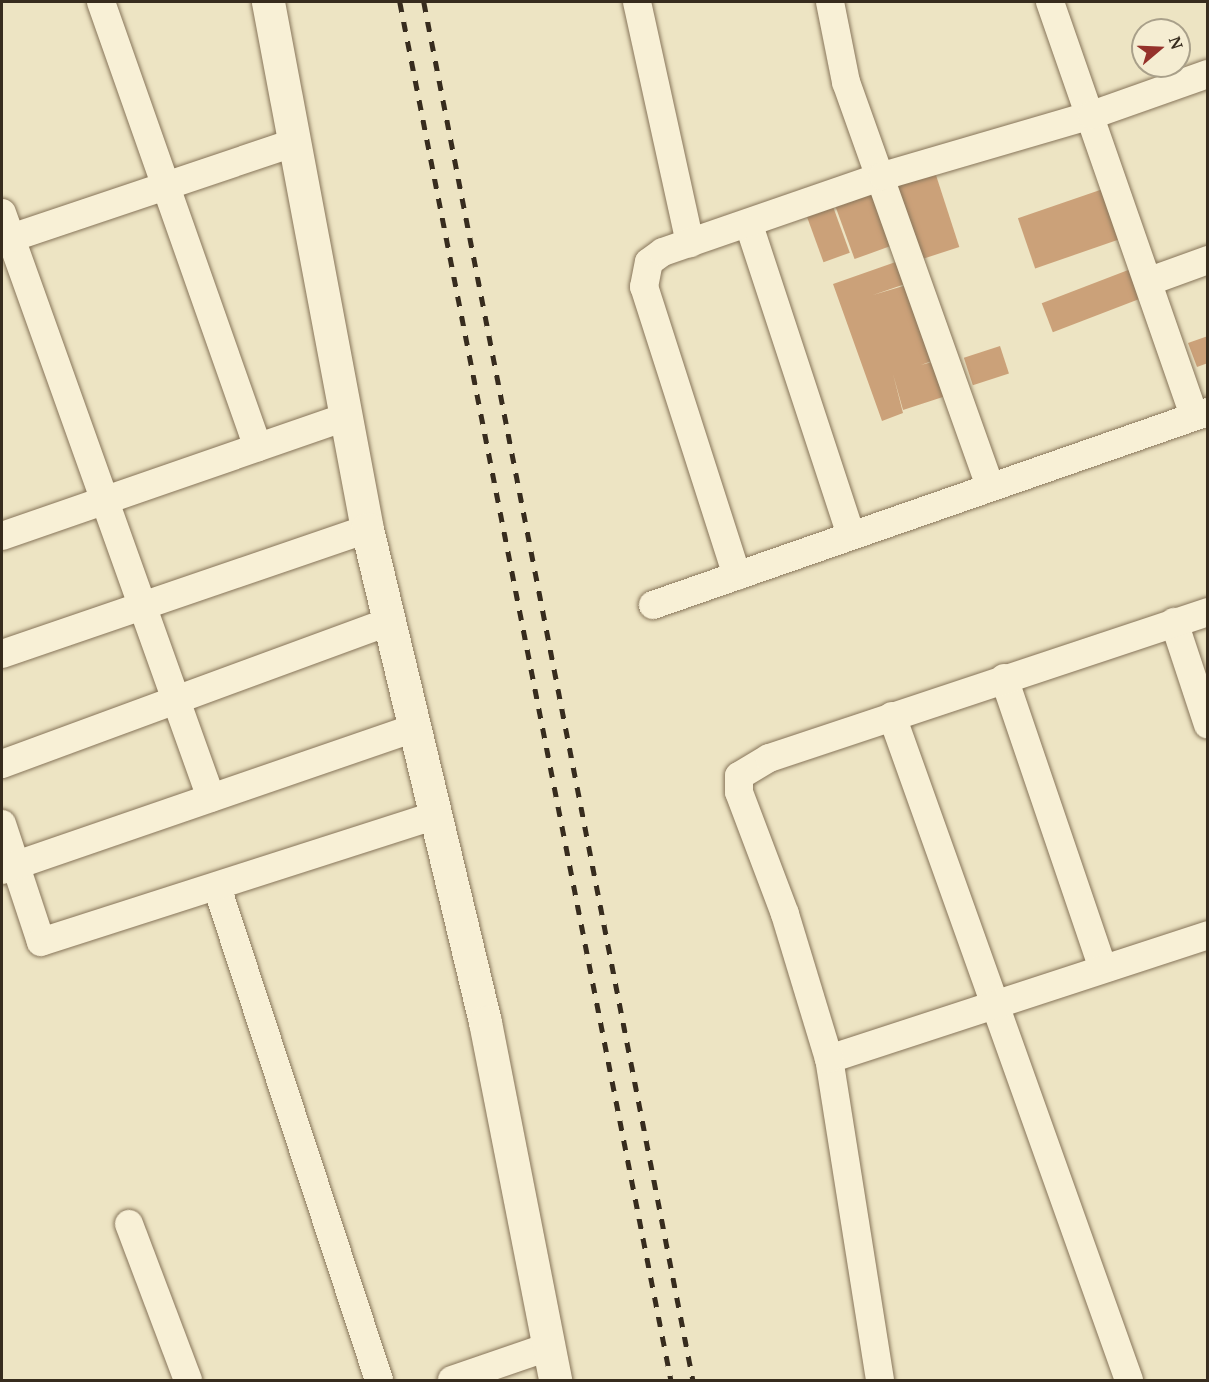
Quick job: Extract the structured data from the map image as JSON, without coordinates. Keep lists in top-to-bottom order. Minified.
{"north":"right"}
